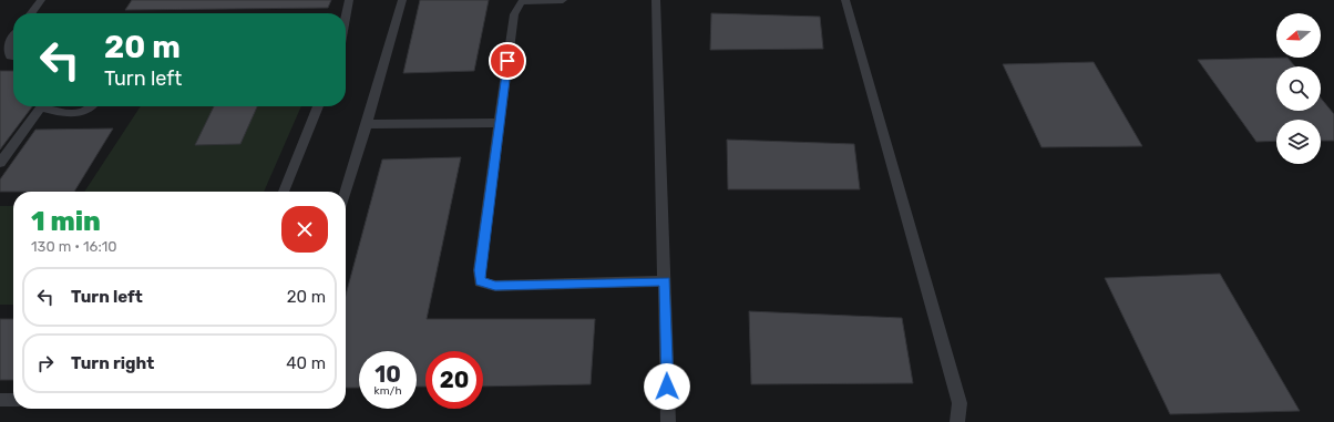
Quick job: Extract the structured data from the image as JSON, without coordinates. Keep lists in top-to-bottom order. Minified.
{"north":"left","page":{"turn":["20 m","Turn left"],"heading":["1 min","130 m · 16:10"],"list":[{"name":"Turn left","value":"20 m"},{"name":"Turn right","value":"40 m"}],"speed":"10 km/h","limit":"20"}}
